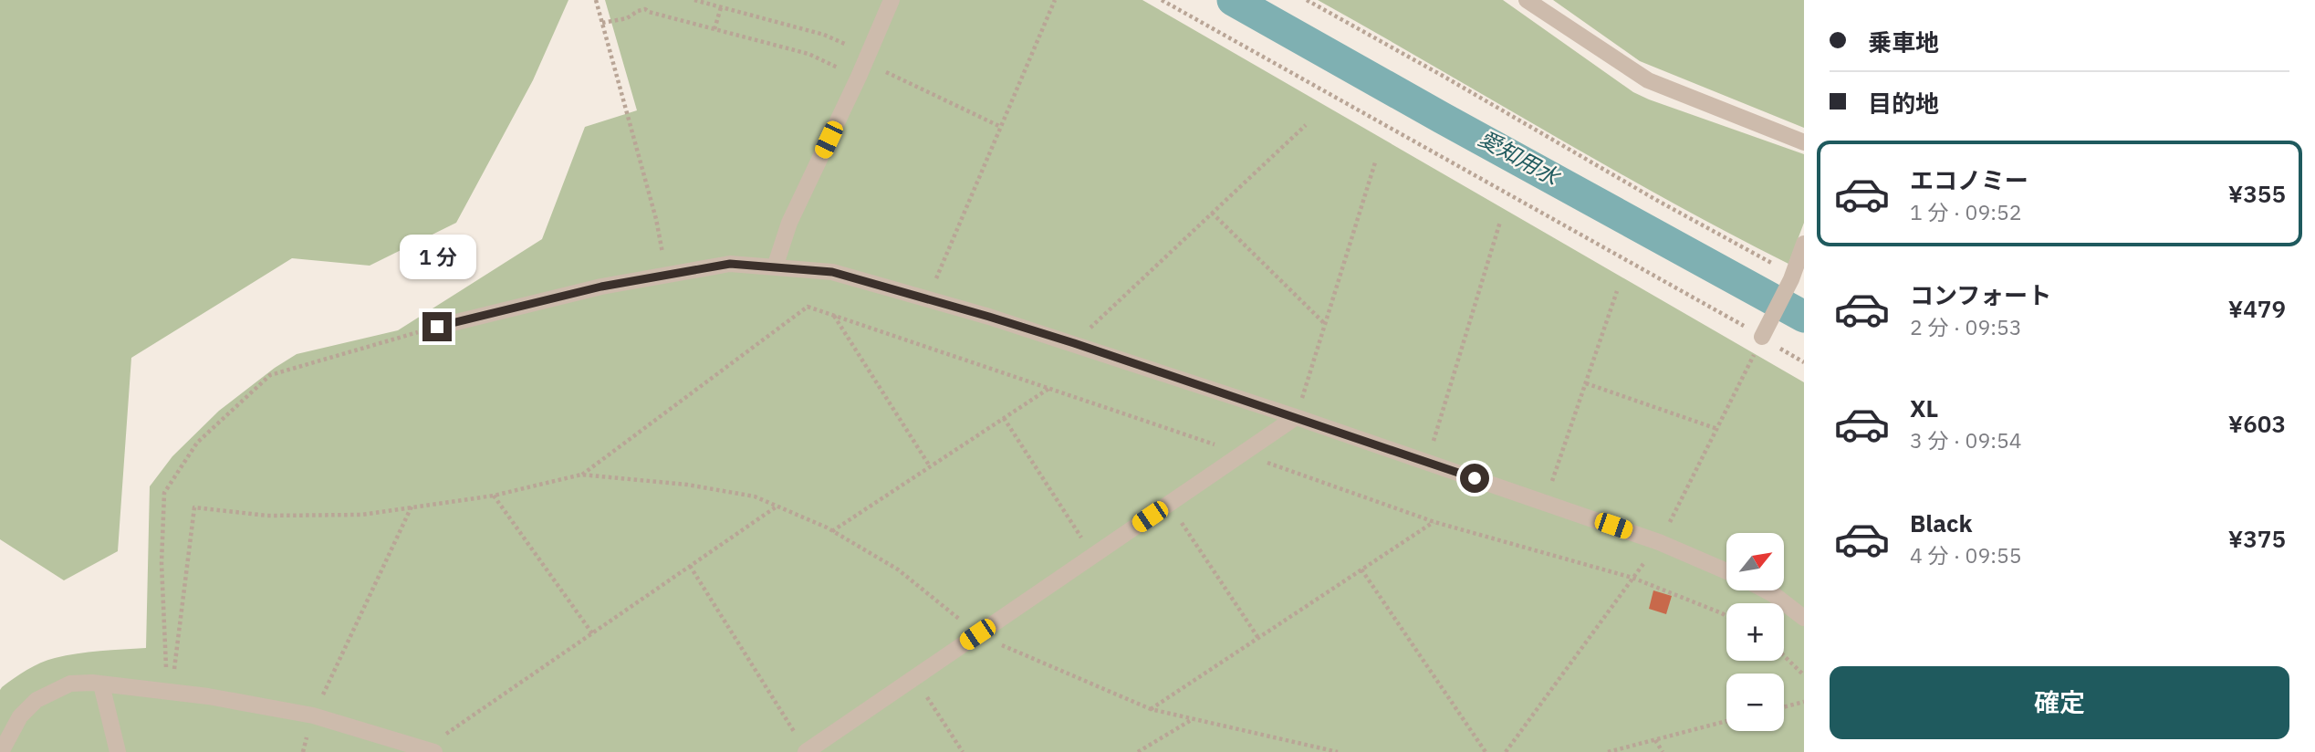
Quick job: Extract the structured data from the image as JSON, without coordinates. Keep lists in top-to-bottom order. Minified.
{"water":["愛知用水"],"north":"top right","page":{"banner":["乗車地","目的地"],"list":[{"name":"エコノミー","note":"1 分 · 09:52","value":"¥355"},{"name":"コンフォート","note":"2 分 · 09:53","value":"¥479"},{"name":"XL","note":"3 分 · 09:54","value":"¥603"},{"name":"Black","note":"4 分 · 09:55","value":"¥375"}],"bubble":"1 分","map_buttons":["+","−"],"buttons":"確定"}}
